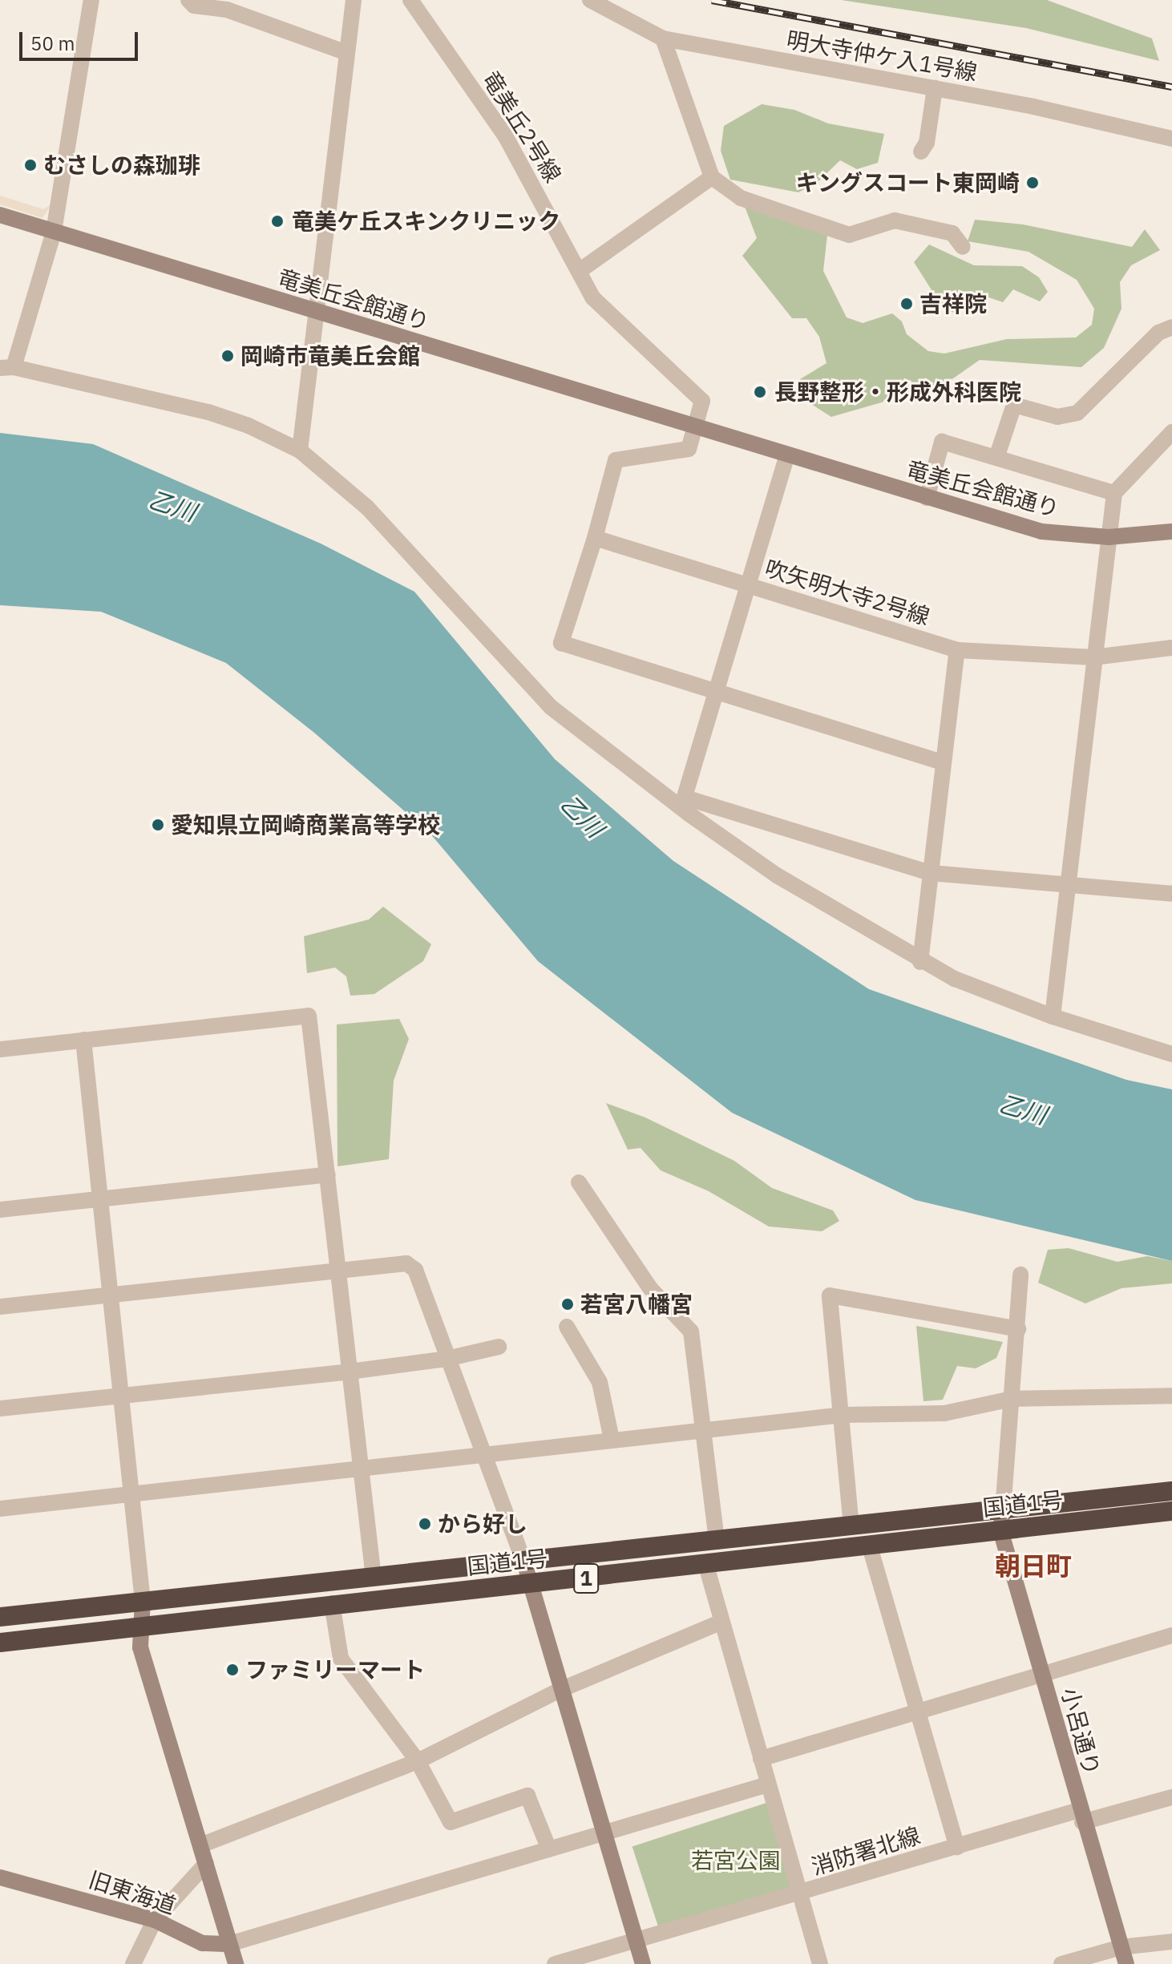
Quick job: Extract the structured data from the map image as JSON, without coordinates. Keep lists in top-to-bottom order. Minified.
{"streets":{"highway":["国道1号","1"],"street":["明大寺仲ケ入1号線","竜美丘2号線","竜美丘会館通り","吹矢明大寺2号線","小呂通り","消防署北線","旧東海道"]},"crossings":[["竜美丘2号線","竜美丘会館通り"],["国道1号","小呂通り"],["小呂通り","消防署北線"]],"districts":["朝日町"],"water":["乙川"],"parks":["若宮公園"],"places":["むさしの森珈琲","キングスコート東岡崎","竜美ケ丘スキンクリニック","吉祥院","岡崎市竜美丘会館","長野整形・形成外科医院","愛知県立岡崎商業高等学校","若宮八幡宮","から好し","ファミリーマート"],"scale_bar":"50 m"}
